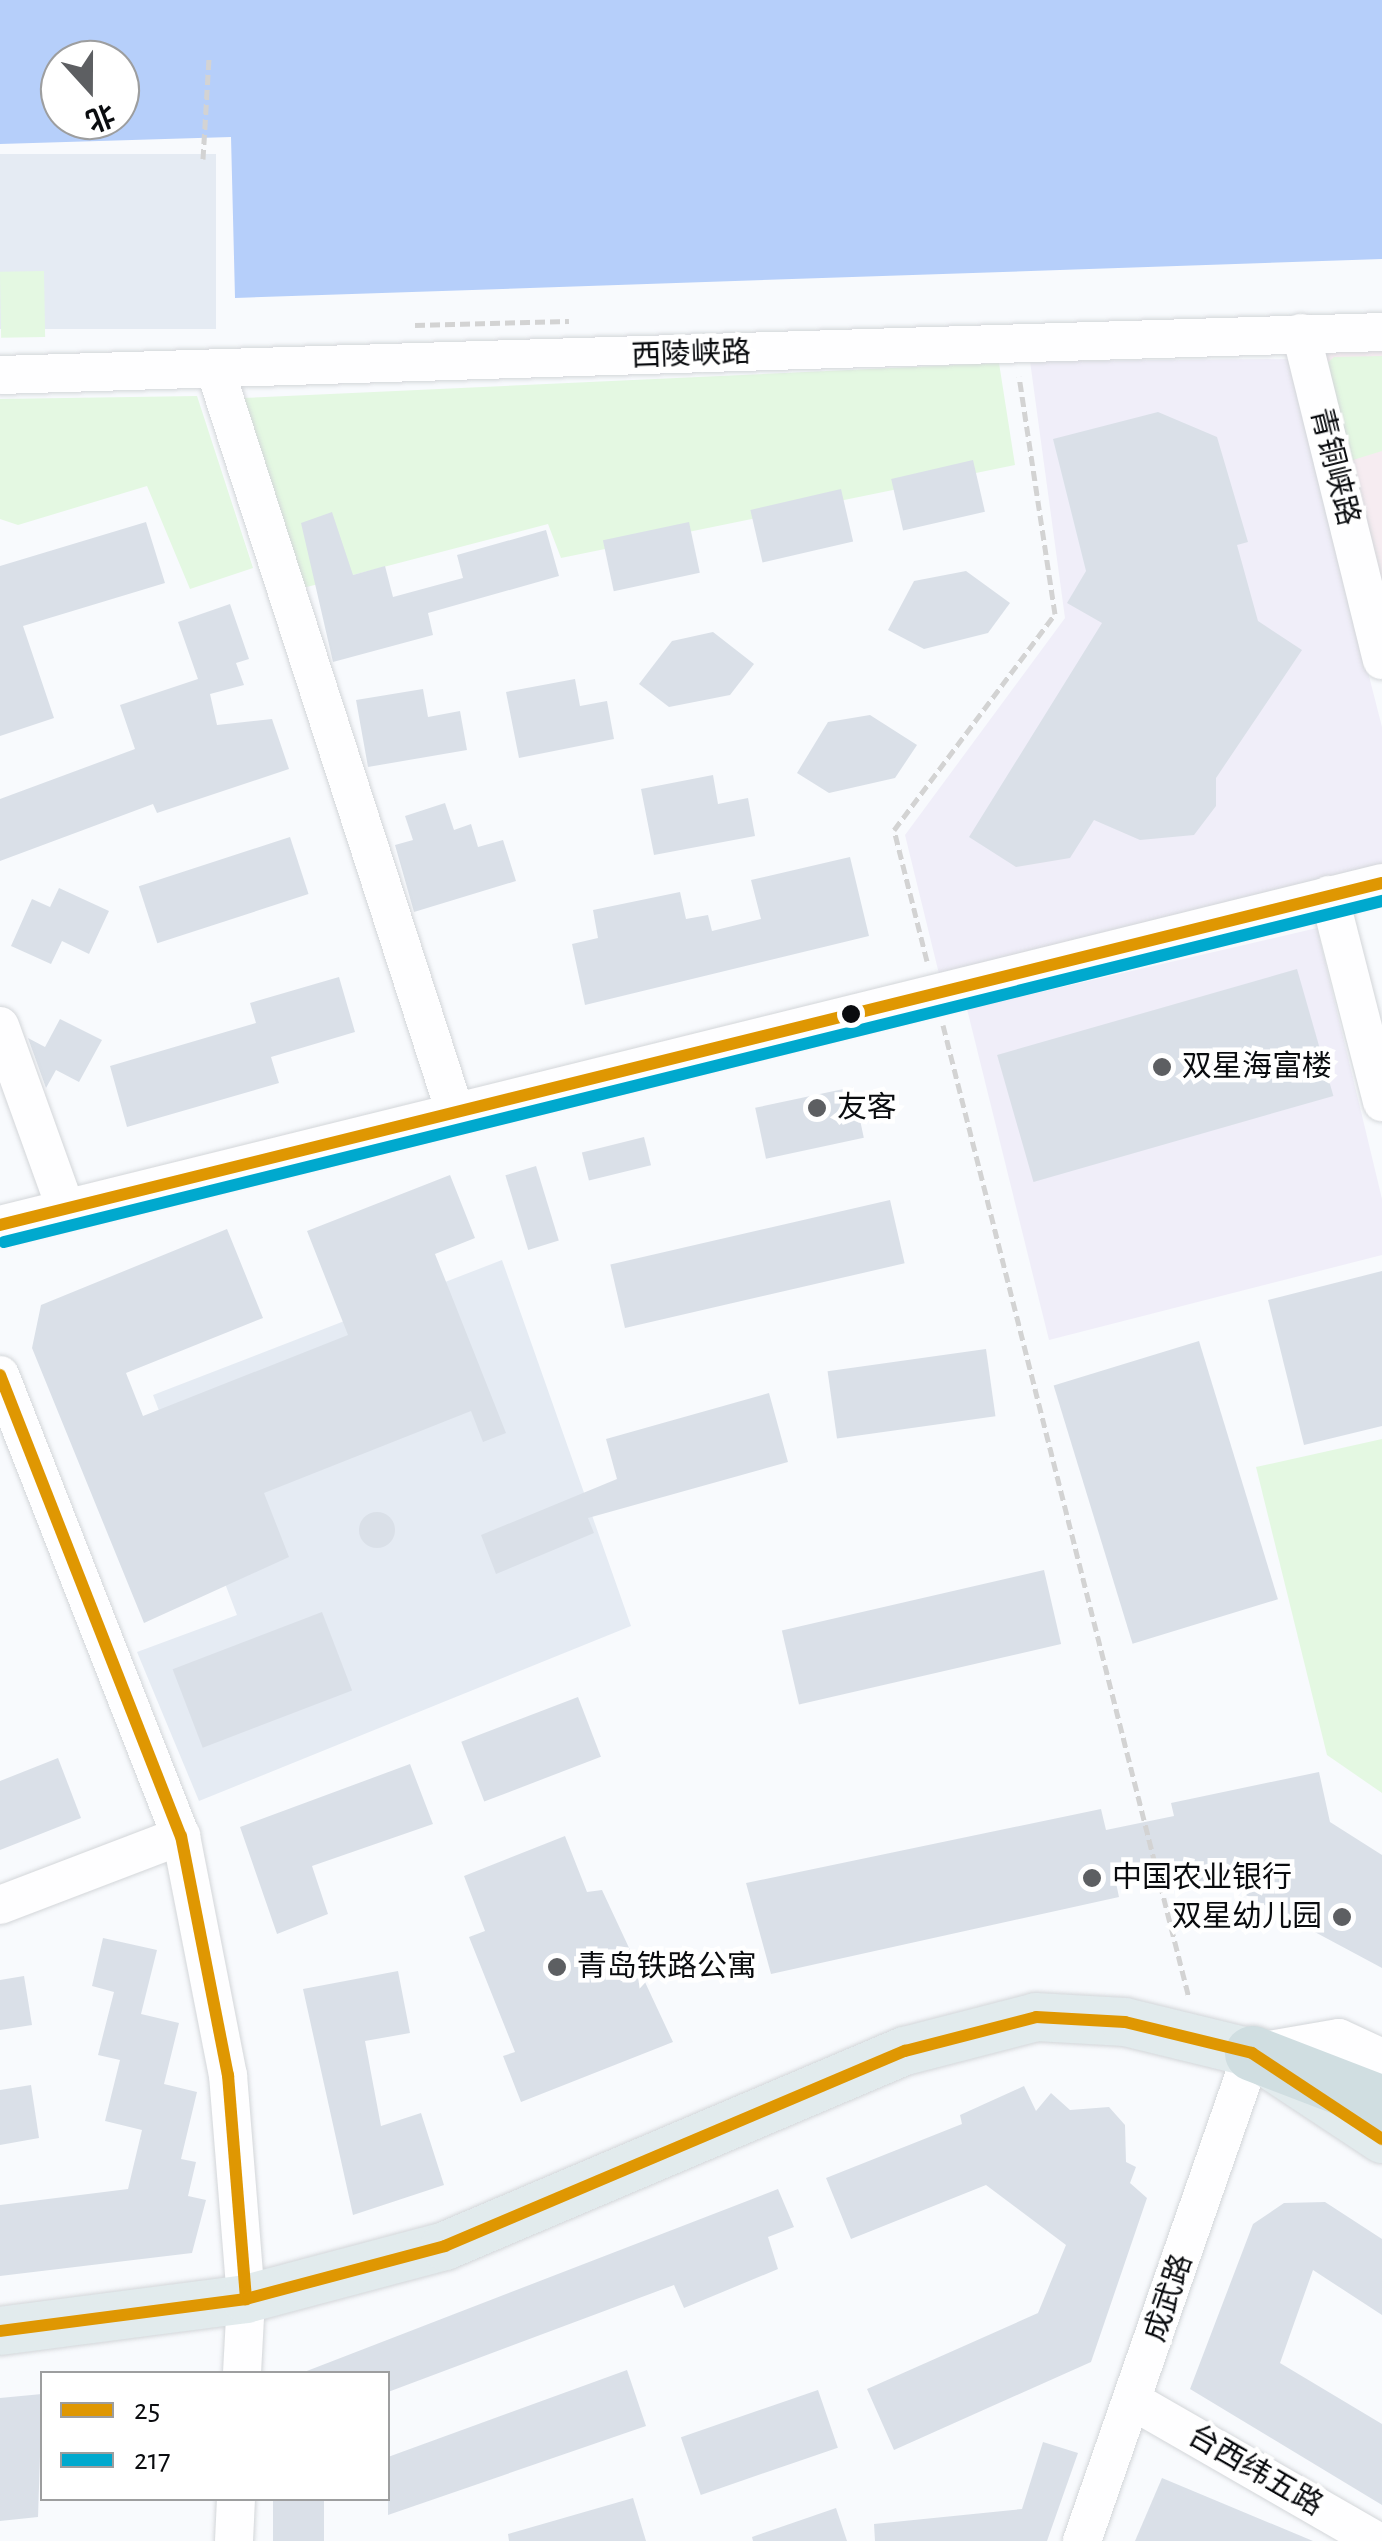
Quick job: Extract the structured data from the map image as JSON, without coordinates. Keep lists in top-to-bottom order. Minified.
{"streets":{"street":["西陵峡路","青铜峡路","成武路","台西纬五路"]},"crossings":[["西陵峡路","青铜峡路"],["成武路","台西纬五路"]],"places":["双星海富楼","友客","中国农业银行","双星幼儿园","青岛铁路公寓"],"lines":["transit line 25","transit line 217"],"legend":["25","217"],"north":"bottom"}
